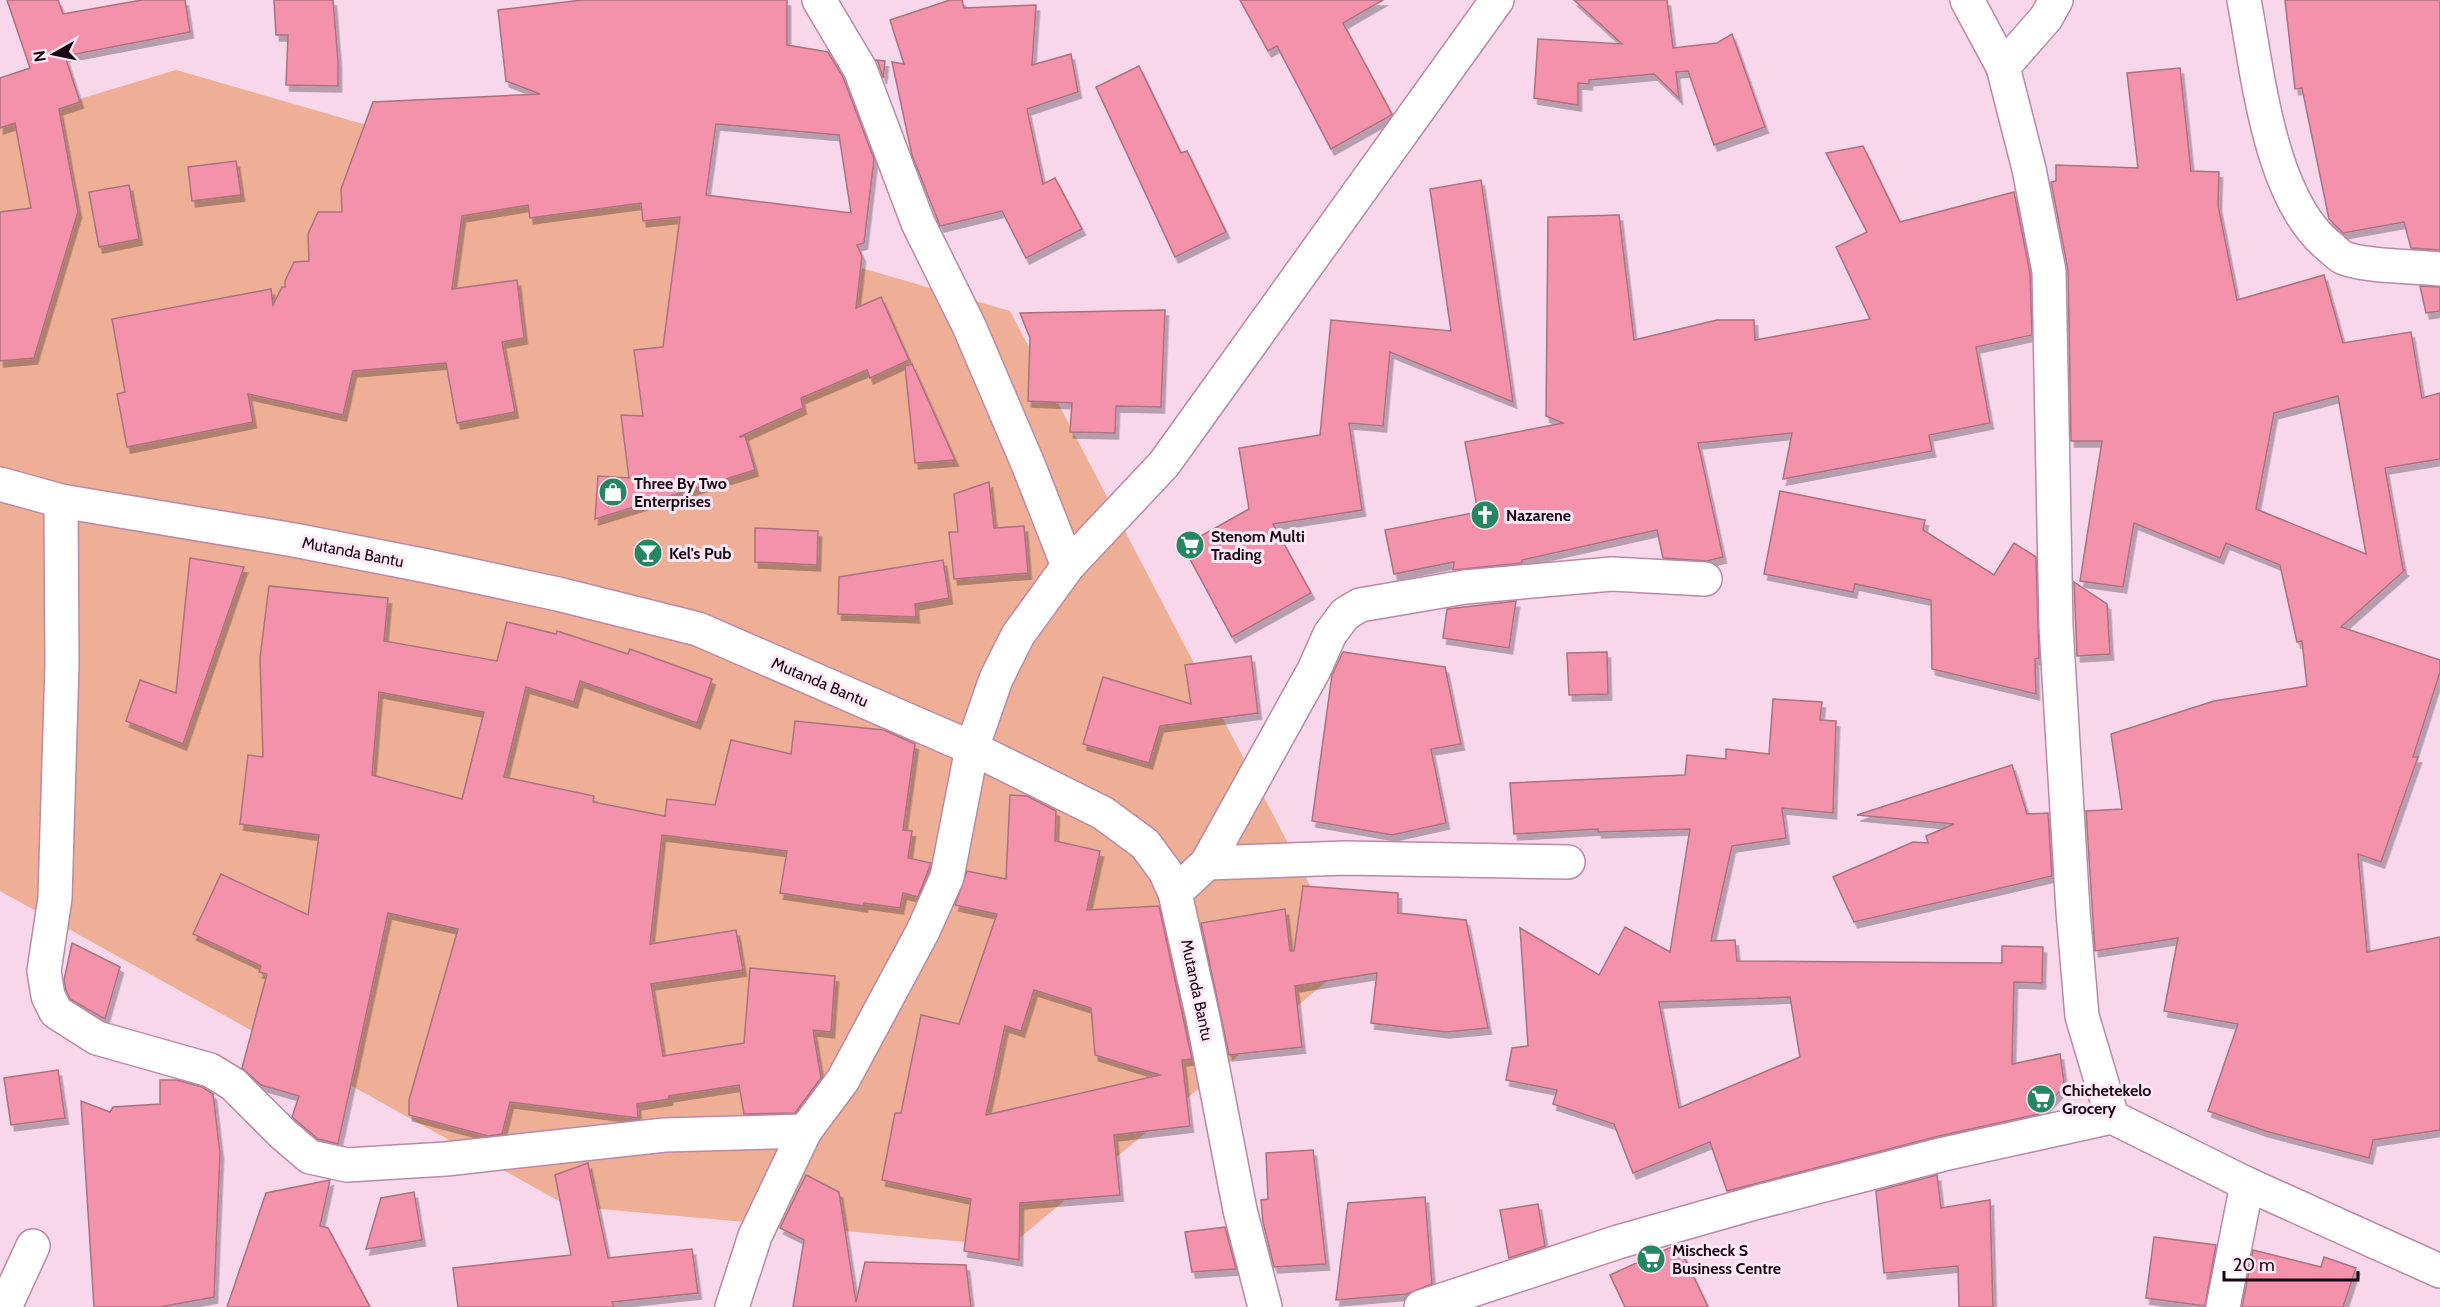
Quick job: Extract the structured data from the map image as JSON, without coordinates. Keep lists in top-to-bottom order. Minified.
{"streets":{"street":["Mutanda Bantu"]},"places":{"shop":["Three By Two Enterprises"],"church":["Nazarene"],"supermarket":["Stenom Multi Trading","Chichetekelo Grocery","Mischeck S Business Centre"],"bar":["Kel's Pub"]},"scale_bar":"20 m","north":"left"}
